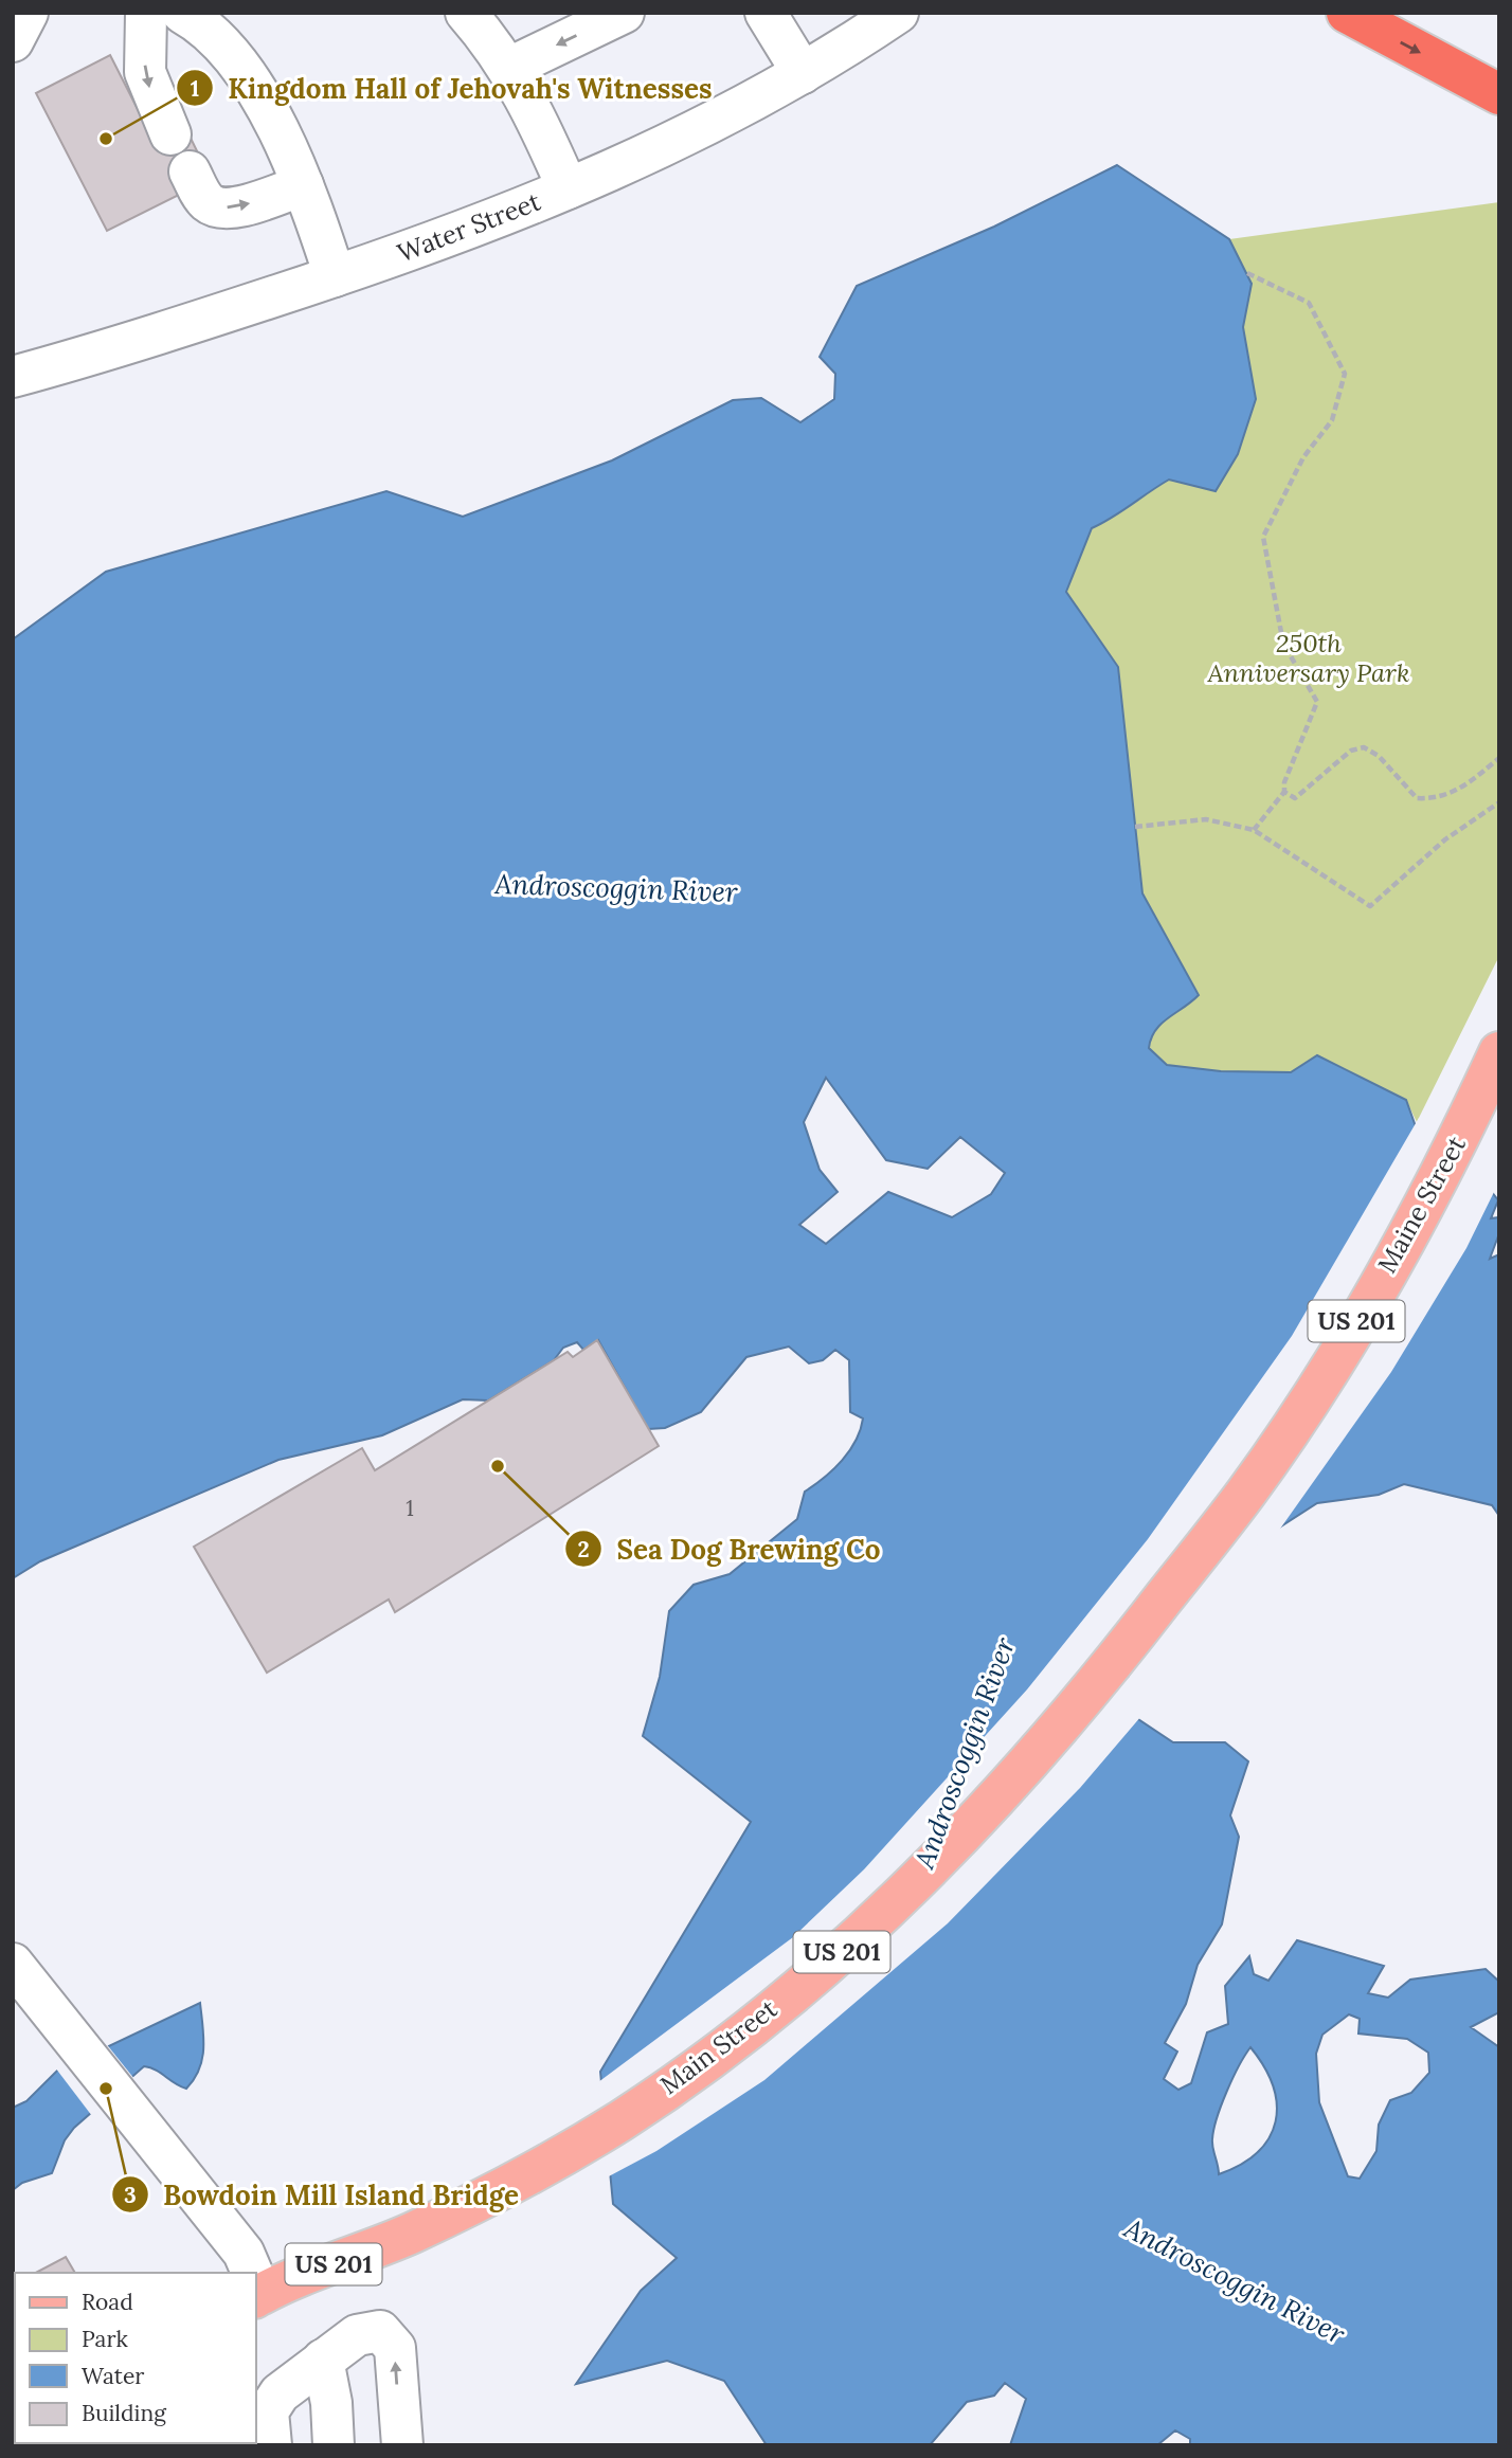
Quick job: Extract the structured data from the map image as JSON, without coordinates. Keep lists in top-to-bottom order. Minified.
{"streets":{"main road":["Maine Street","US 201","Main Street"],"street":["Water Street"]},"crossings":[["Maine Street","Main Street"]],"water":["Androscoggin River"],"parks":["250th Anniversary Park"],"places":["Kingdom Hall of Jehovah's Witnesses","Sea Dog Brewing Co","Bowdoin Mill Island Bridge"],"house_numbers":["1"],"legend":["Road","Park","Water","Building"]}
